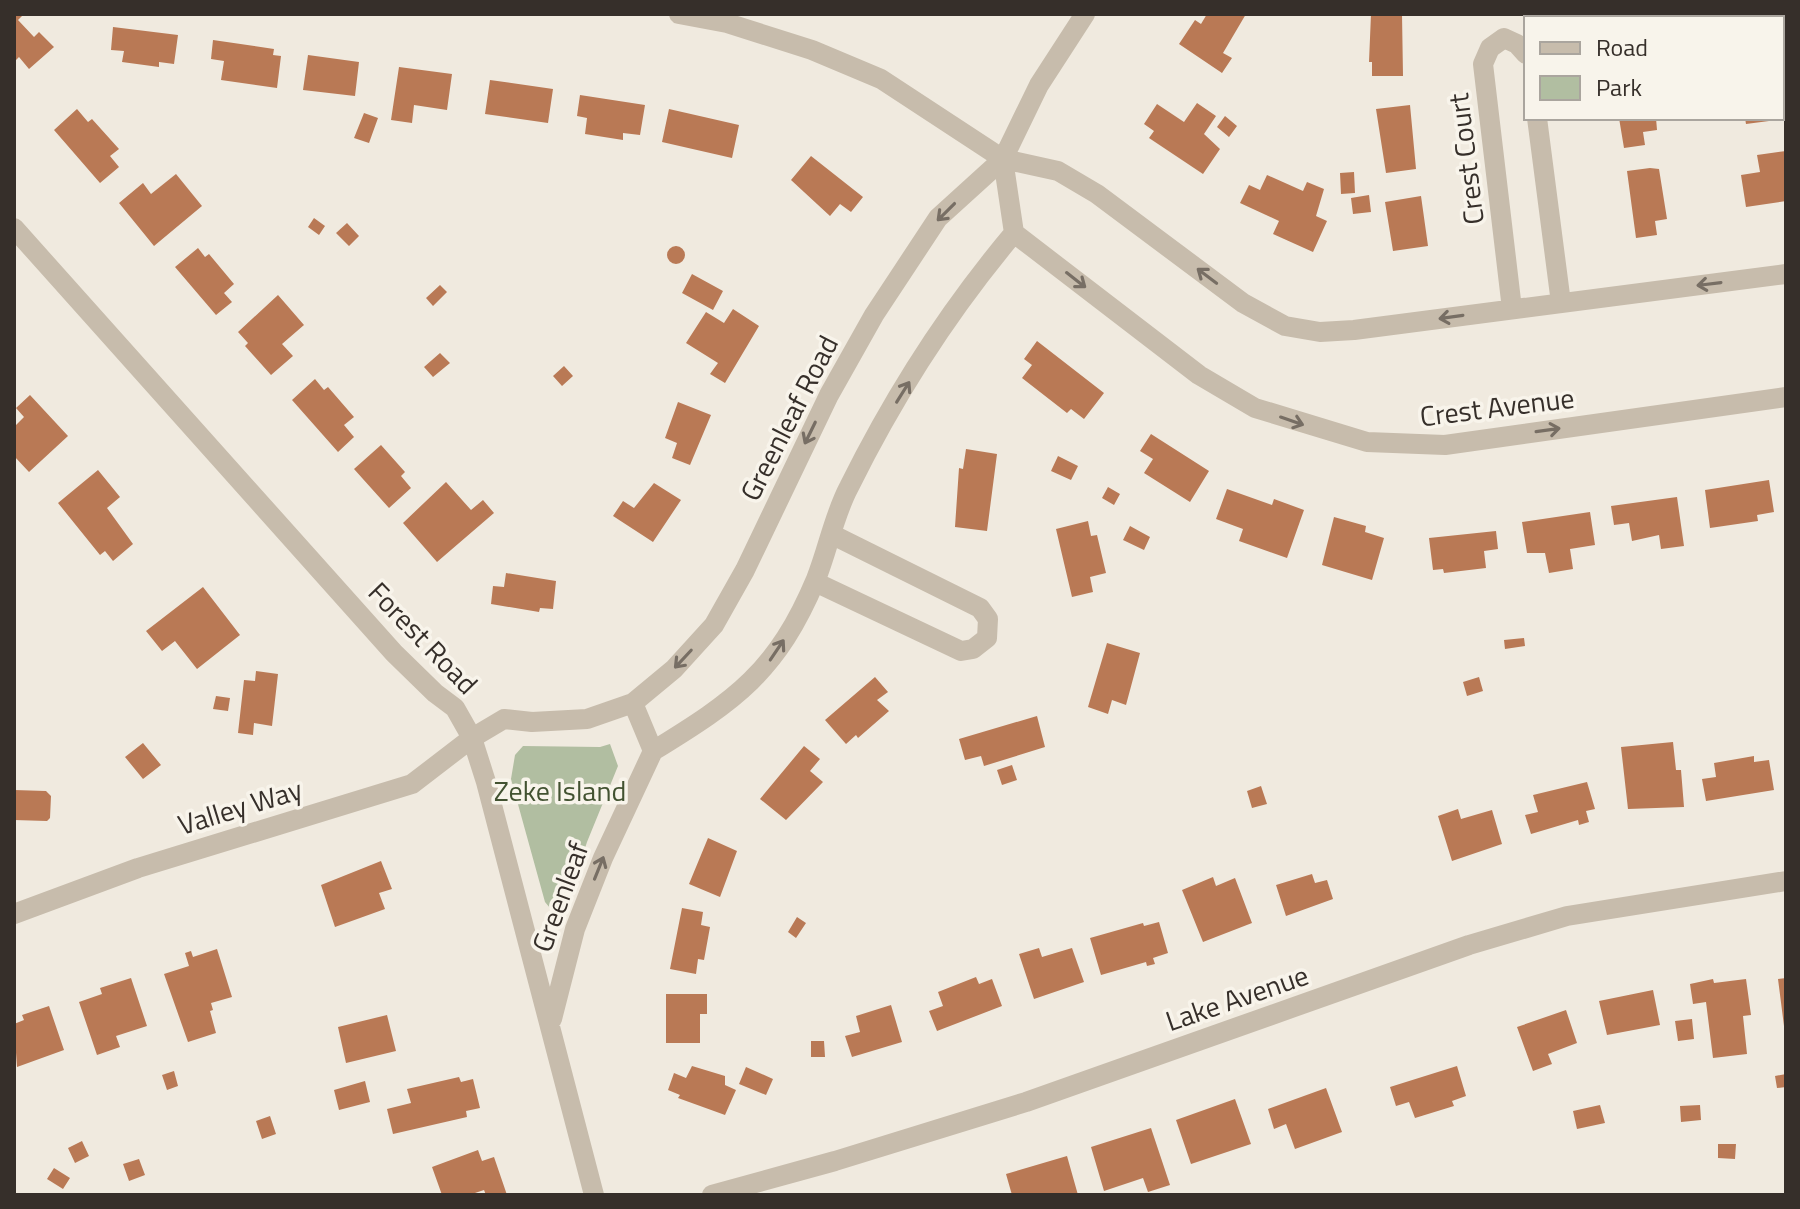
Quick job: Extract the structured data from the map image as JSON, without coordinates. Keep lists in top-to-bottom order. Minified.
{"streets":{"street":["Crest Court","Crest Avenue","Greenleaf Road","Forest Road","Valley Way","Greenleaf","Lake Avenue"]},"crossings":[["Greenleaf Road","Forest Road"],["Greenleaf Road","Valley Way"],["Forest Road","Valley Way"],["Forest Road","Greenleaf"]],"one_way":["Greenleaf"],"parks":["Zeke Island"],"legend":["Road","Park"]}
